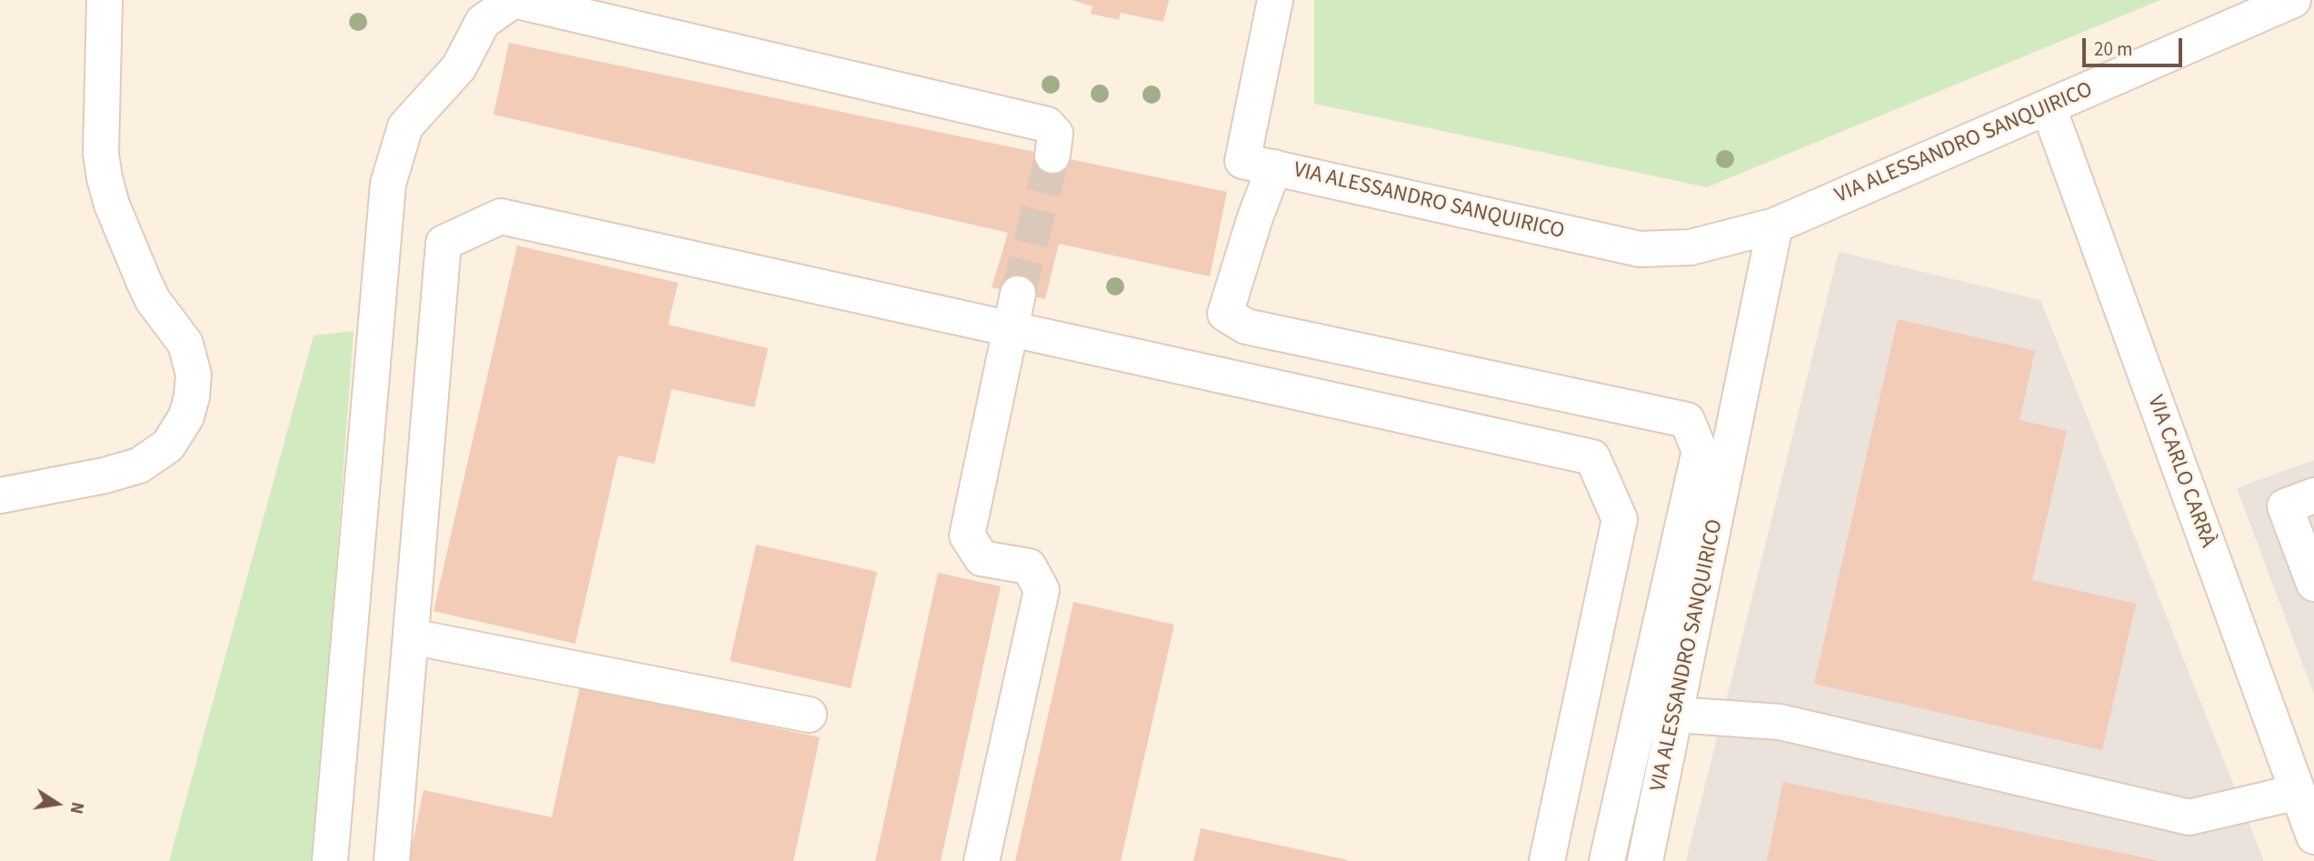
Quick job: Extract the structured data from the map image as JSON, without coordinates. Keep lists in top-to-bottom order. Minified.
{"streets":{"street":["VIA ALESSANDRO SANQUIRICO","VIA CARLO CARRÀ"]},"crossings":[["VIA ALESSANDRO SANQUIRICO","VIA CARLO CARRÀ"]],"scale_bar":"20 m","north":"right"}
